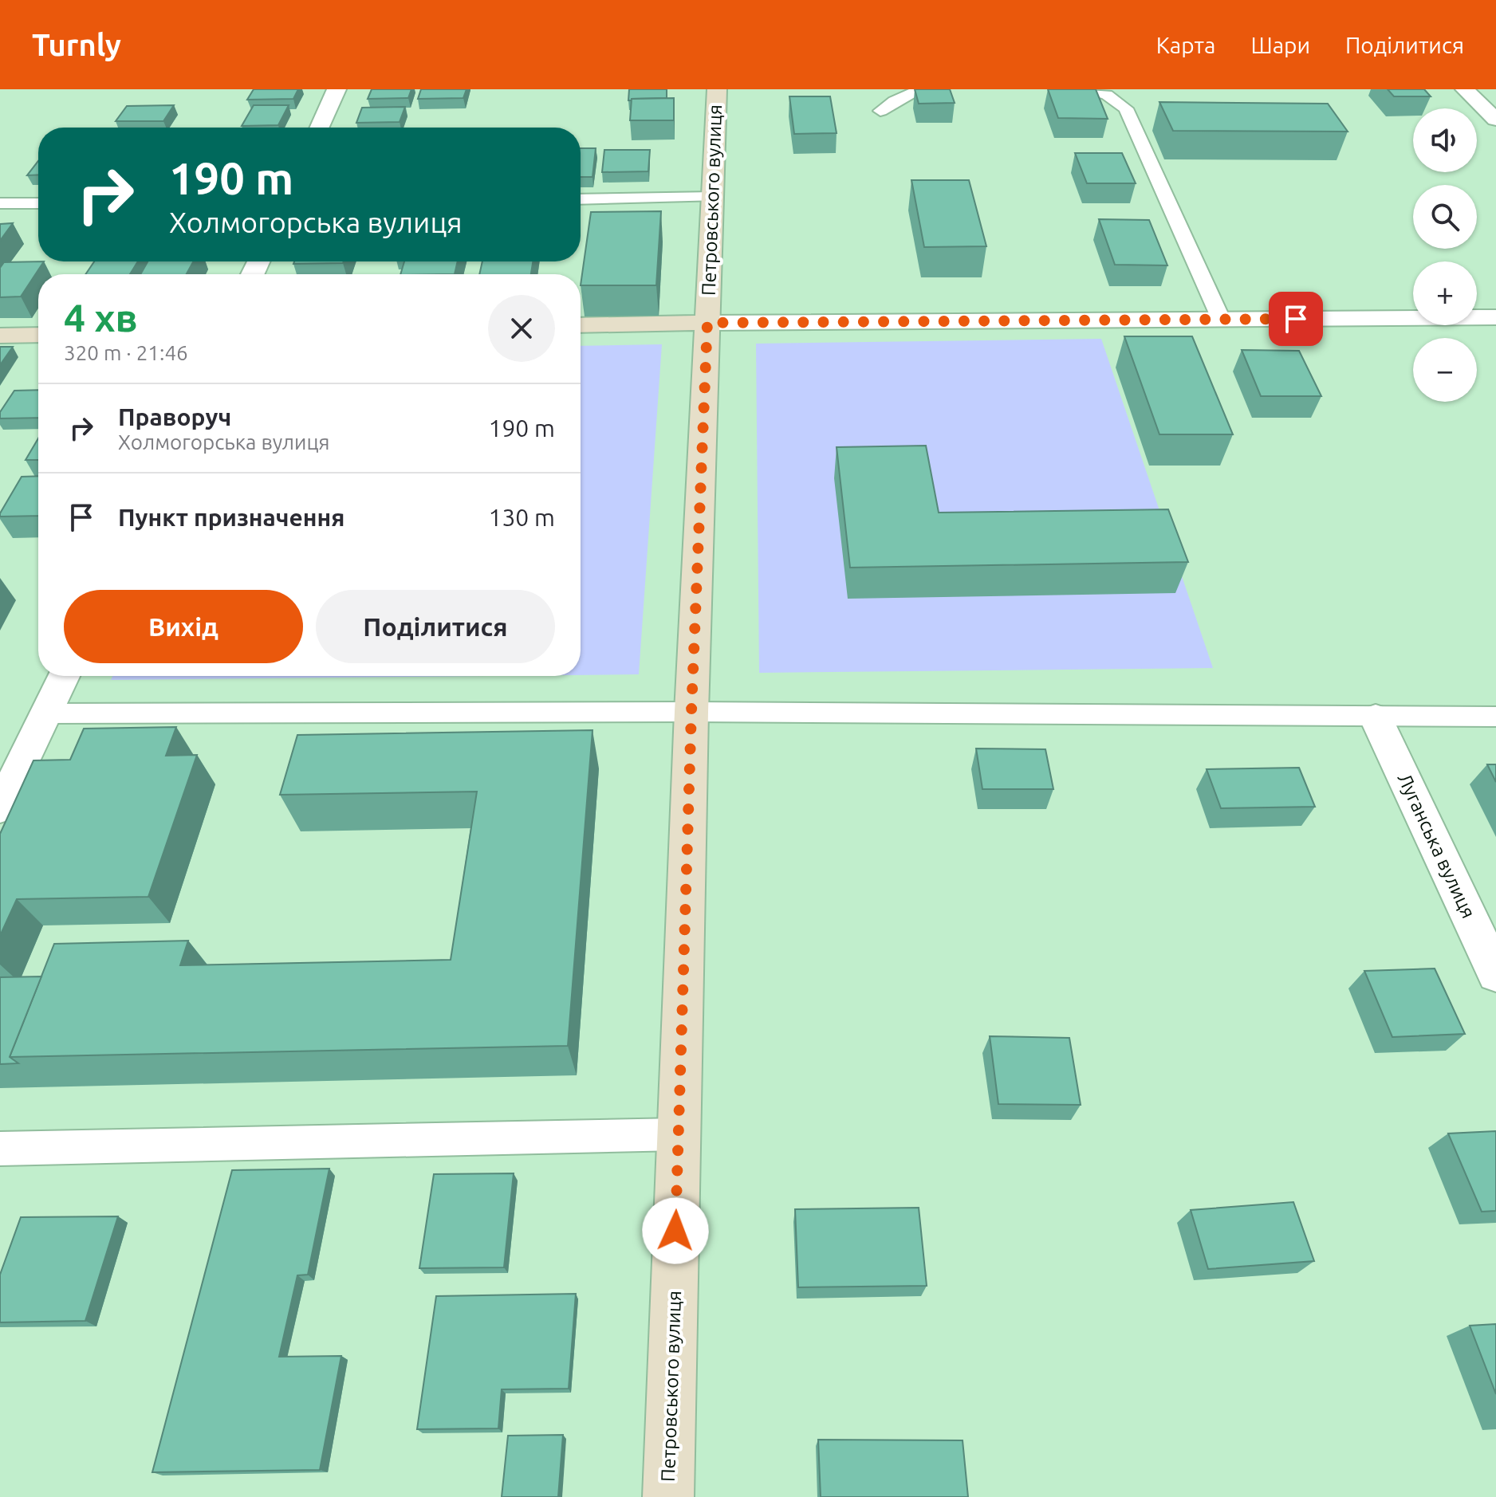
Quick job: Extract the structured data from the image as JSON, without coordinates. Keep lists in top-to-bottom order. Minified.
{"streets":{"main road":["Петровського вулиця"],"street":["Луганська вулиця"]},"page":{"header":"Turnly","nav":["Карта","Шари","Поділитися"],"map_buttons":["+","−"],"turn":["190 m","Холмогорська вулиця"],"heading":["4 хв","320 m · 21:46"],"list":[{"name":"Праворуч","note":"Холмогорська вулиця","value":"190 m"},{"name":"Пункт призначення","value":"130 m"}],"buttons":["Вихід","Поділитися"]}}
